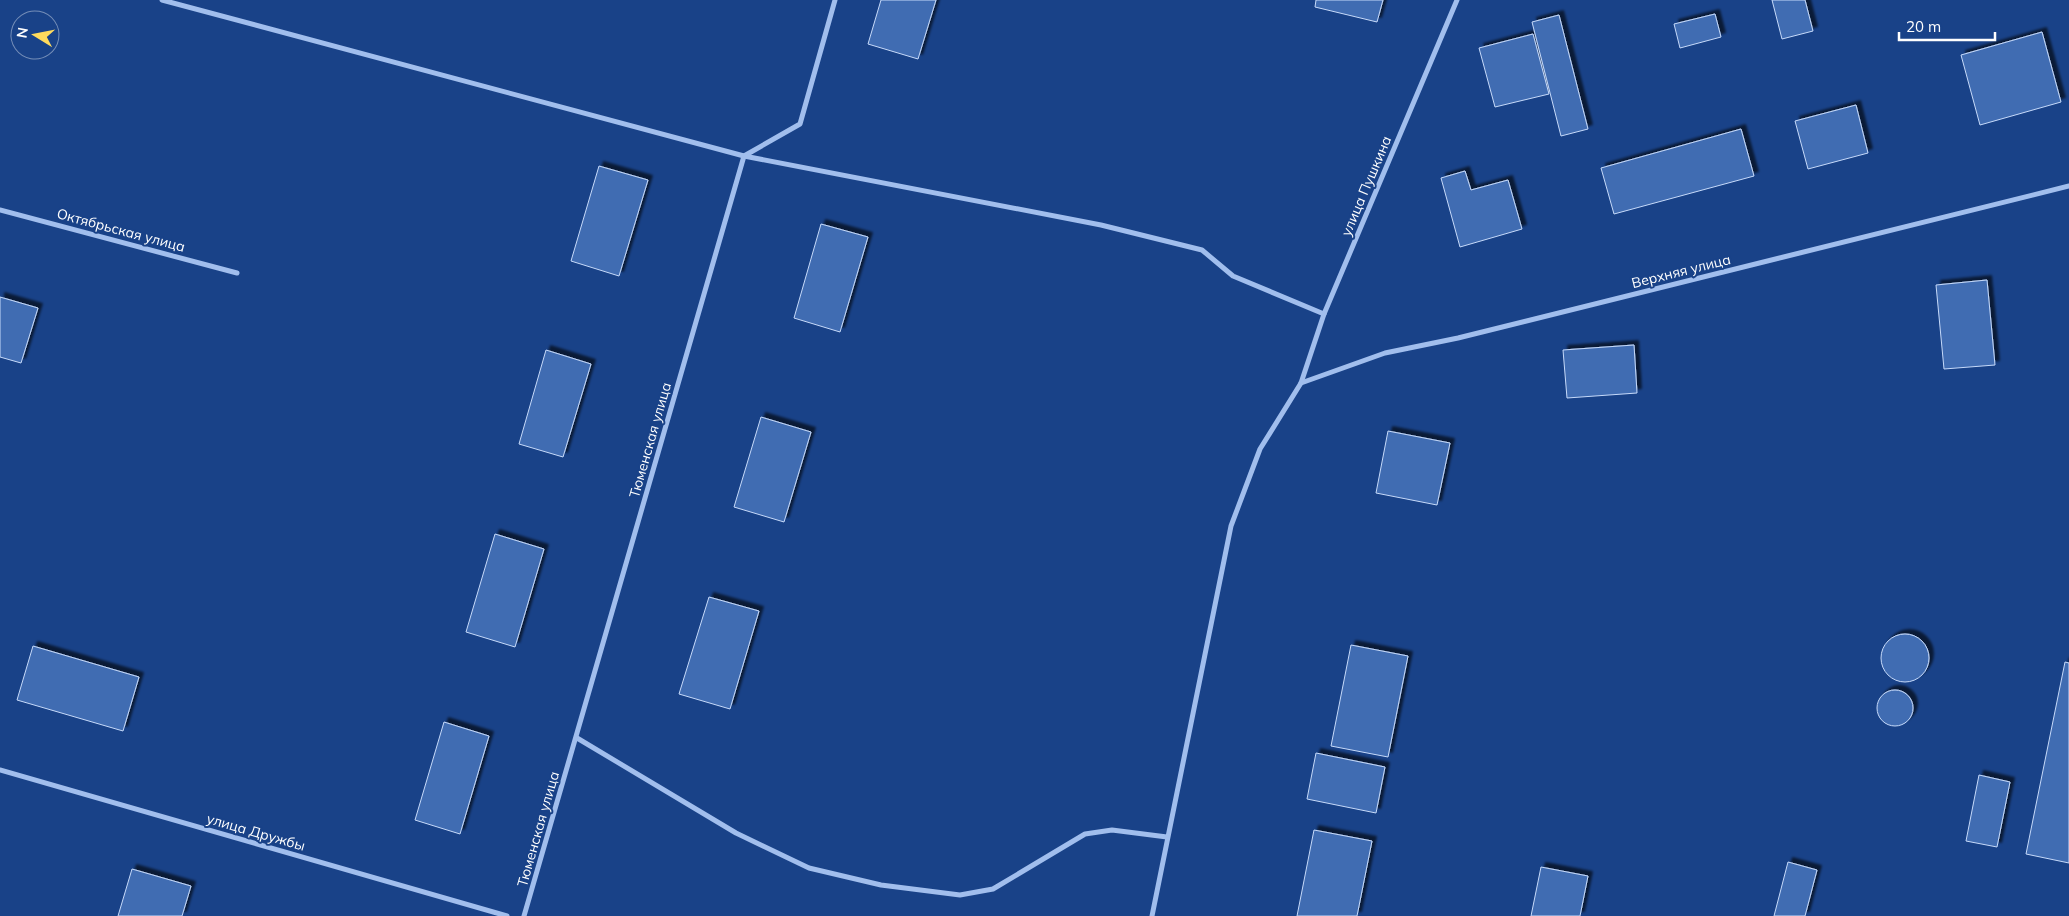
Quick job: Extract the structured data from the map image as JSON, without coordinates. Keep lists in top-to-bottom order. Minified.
{"streets":{"street":["улица Пушкина","Октябрьская улица","Верхняя улица","Тюменская улица","улица Дружбы"]},"crossings":[["улица Пушкина","Верхняя улица"]],"scale_bar":"20 m","north":"left"}
